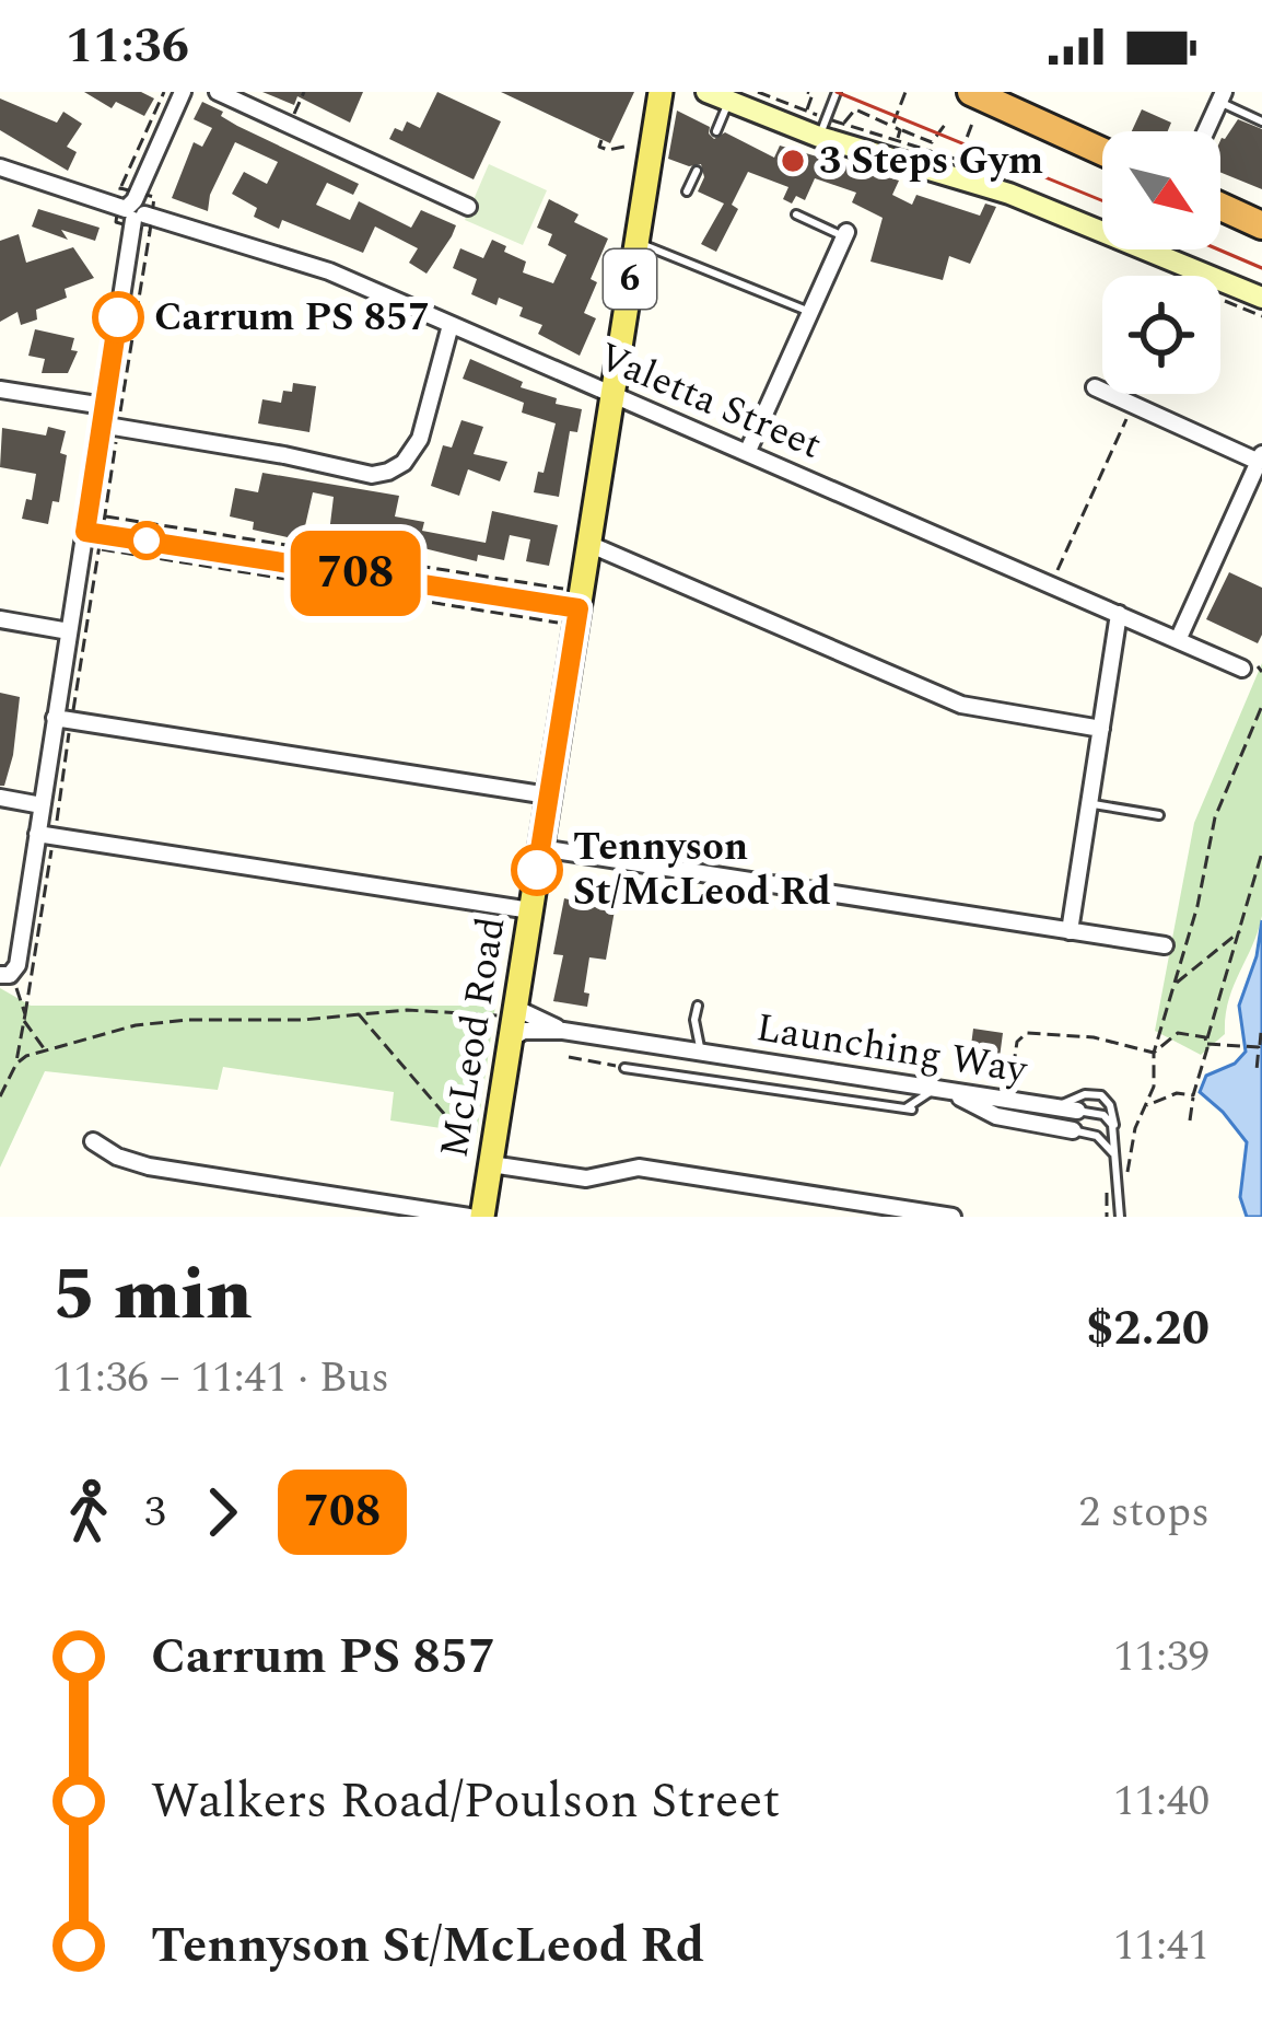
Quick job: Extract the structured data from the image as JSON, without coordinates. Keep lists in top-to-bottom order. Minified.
{"streets":{"main road":["6","McLeod Road"],"street":["Valetta Street","Launching Way"]},"crossings":[["Valetta Street","McLeod Road"],["McLeod Road","Launching Way"]],"places":["3 Steps Gym","Carrum PS 857","Tennyson St/McLeod Rd"],"lines":["bus line 708"],"north":"bottom right","page":{"status":"11:36","on_map":"708","heading":["5 min","11:36 – 11:41 · Bus","$2.20"],"legs":["3","708","2 stops"],"list":[{"name":"Carrum PS 857","value":"11:39"},{"name":"Walkers Road/Poulson Street","value":"11:40"},{"name":"Tennyson St/McLeod Rd","value":"11:41"}]}}
